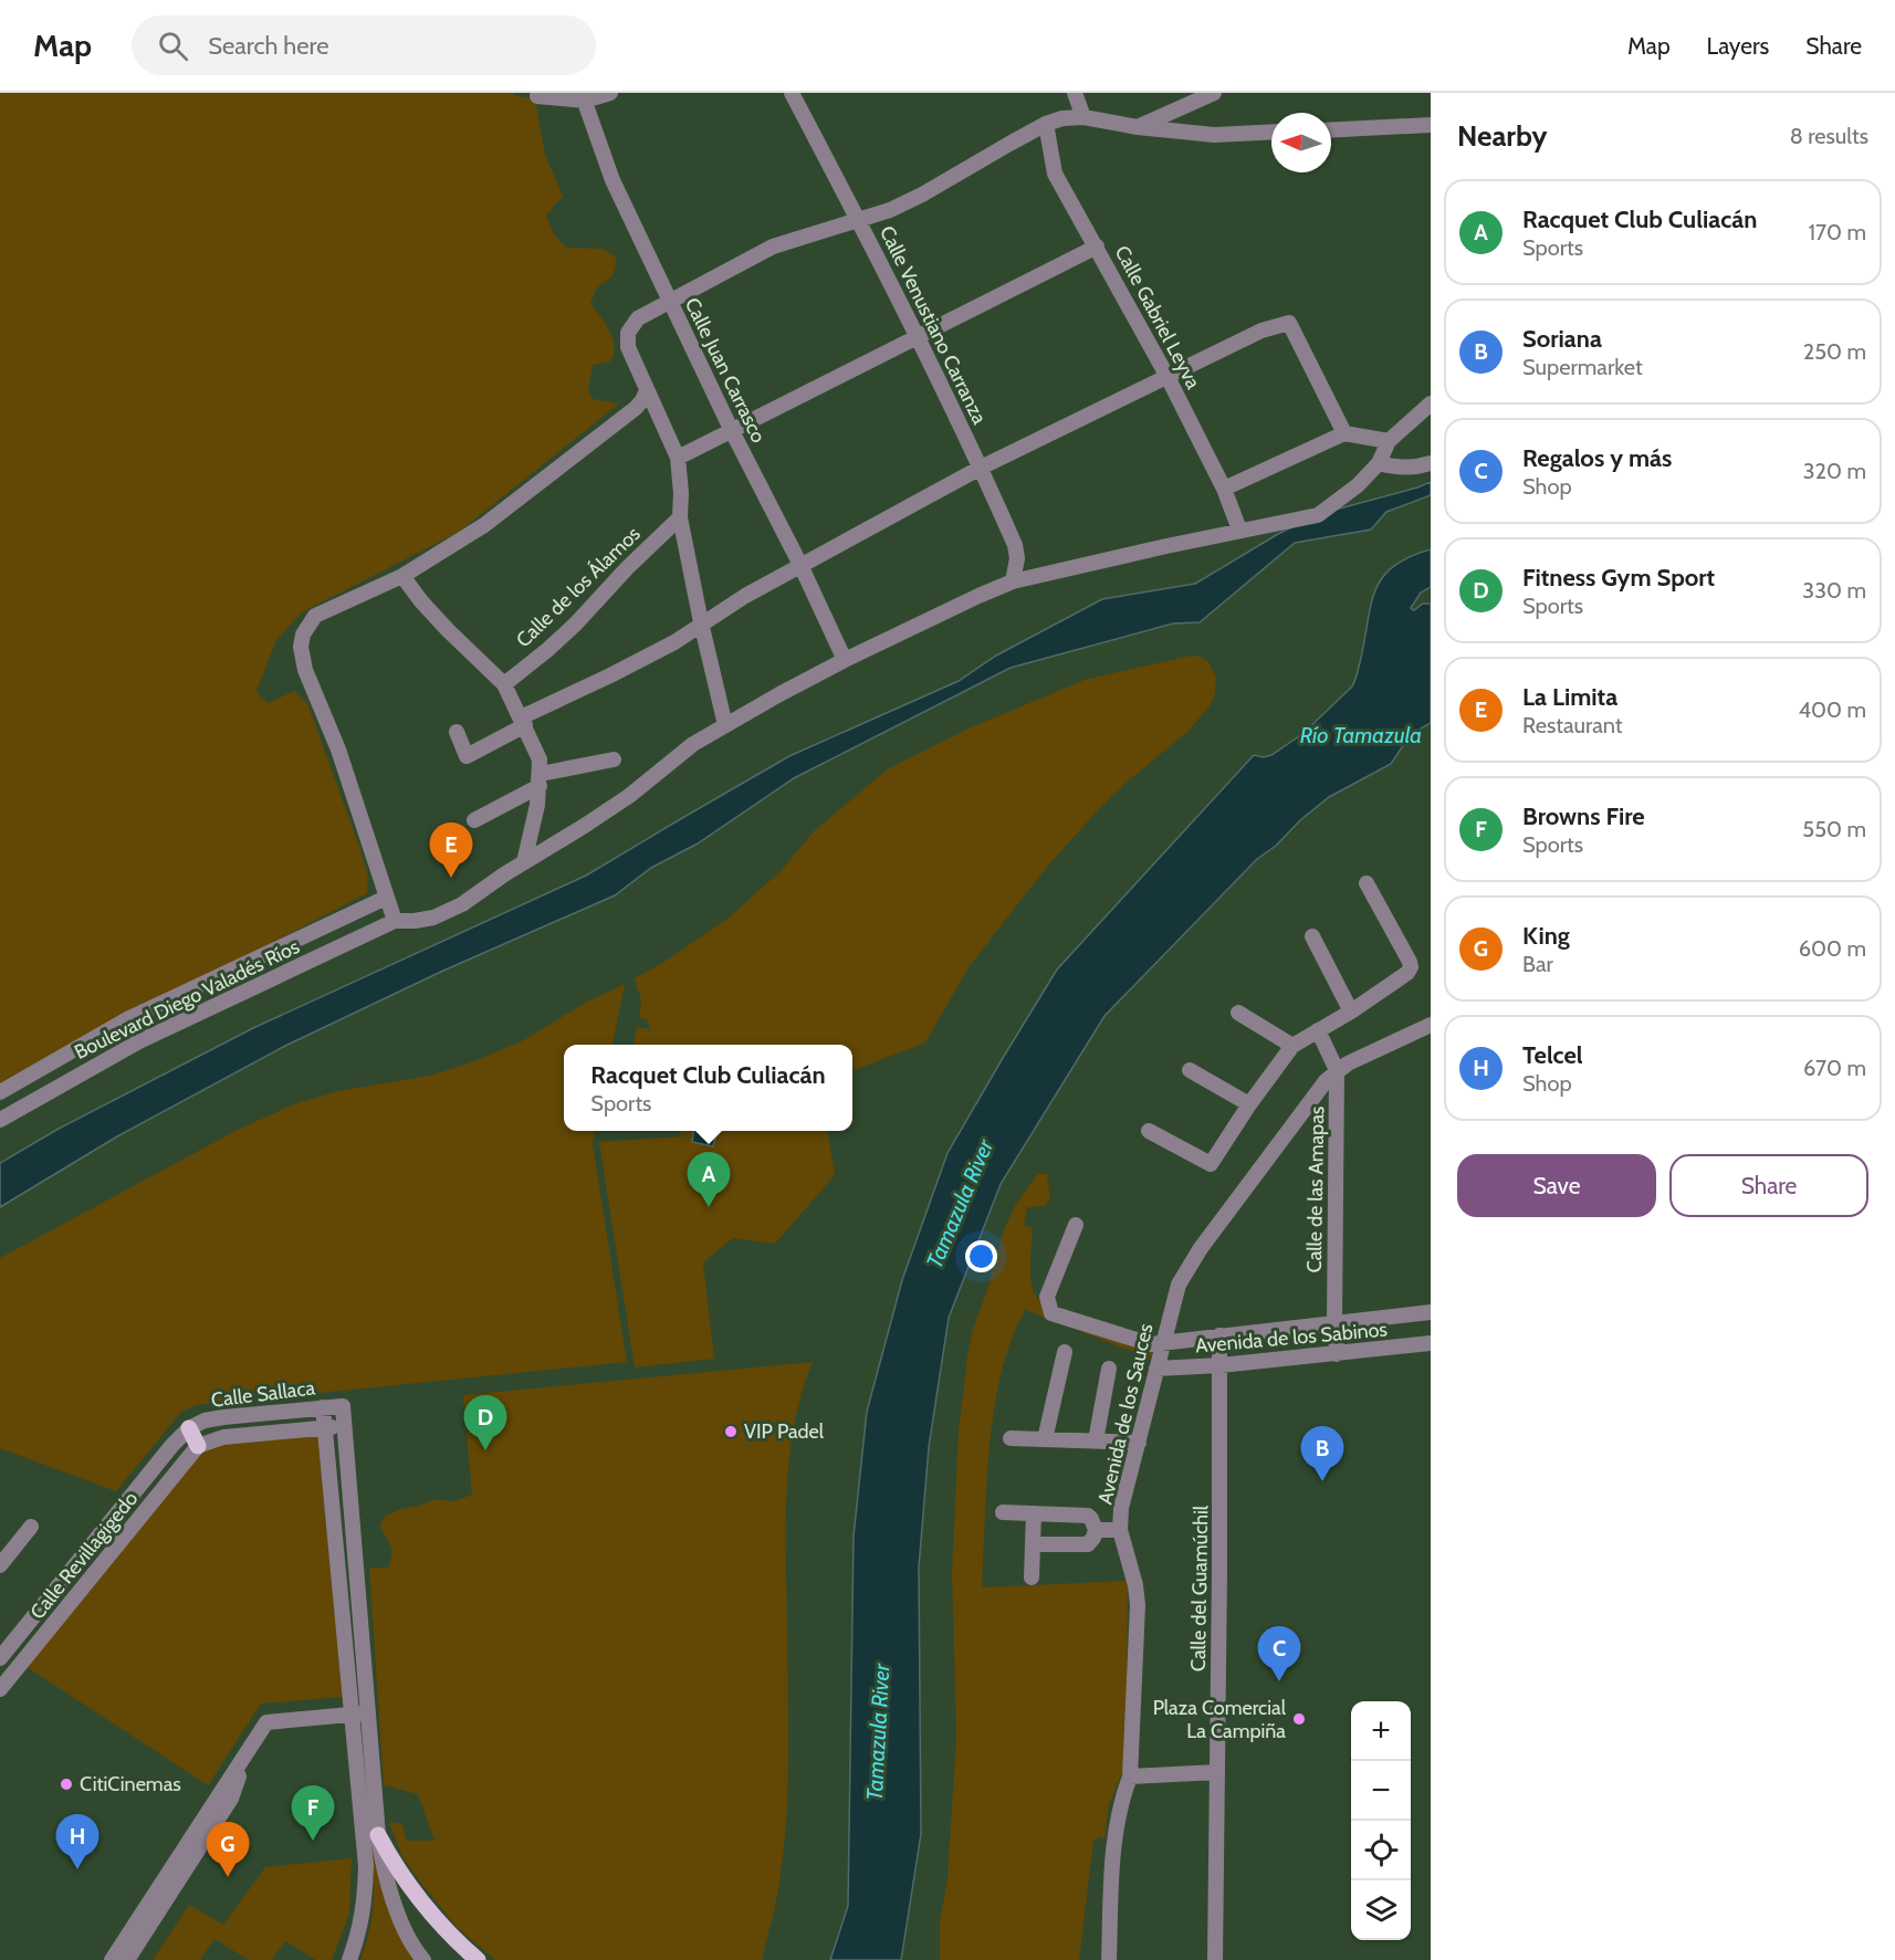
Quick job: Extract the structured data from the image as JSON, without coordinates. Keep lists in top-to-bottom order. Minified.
{"streets":{"street":["Calle Gabriel Leyva","Calle Venustiano Carranza","Calle Juan Carrasco","Calle de los Álamos","Boulevard Diego Valadés Ríos","Calle de las Amapas","Avenida de los Sabinos","Calle Sallaca","Avenida de los Sauces","Calle Revillagigedo","Calle del Guamúchil"]},"crossings":[["Calle de las Amapas","Avenida de los Sabinos"],["Calle de las Amapas","Avenida de los Sauces"],["Avenida de los Sabinos","Avenida de los Sauces"],["Avenida de los Sabinos","Calle del Guamúchil"],["Calle Sallaca","Calle Revillagigedo"]],"water":["Río Tamazula","Tamazula River"],"places":["VIP Padel","Plaza Comercial La Campiña","CitiCinemas"],"north":"left","page":{"header":"Map","search":"Search here","nav":["Map","Layers","Share"],"heading":["Nearby","8 results"],"list":[{"mark":"A","name":"Racquet Club Culiacán","note":"Sports","value":"170 m"},{"mark":"B","name":"Soriana","note":"Supermarket","value":"250 m"},{"mark":"C","name":"Regalos y más","note":"Shop","value":"320 m"},{"mark":"D","name":"Fitness Gym Sport","note":"Sports","value":"330 m"},{"mark":"E","name":"La Limita","note":"Restaurant","value":"400 m"},{"mark":"F","name":"Browns Fire","note":"Sports","value":"550 m"},{"mark":"G","name":"King","note":"Bar","value":"600 m"},{"mark":"H","name":"Telcel","note":"Shop","value":"670 m"}],"pins":["E","A","D","B","C","F","H","G"],"popup":["Racquet Club Culiacán","Sports"],"buttons":["Save","Share"],"map_buttons":["+","−"]}}
